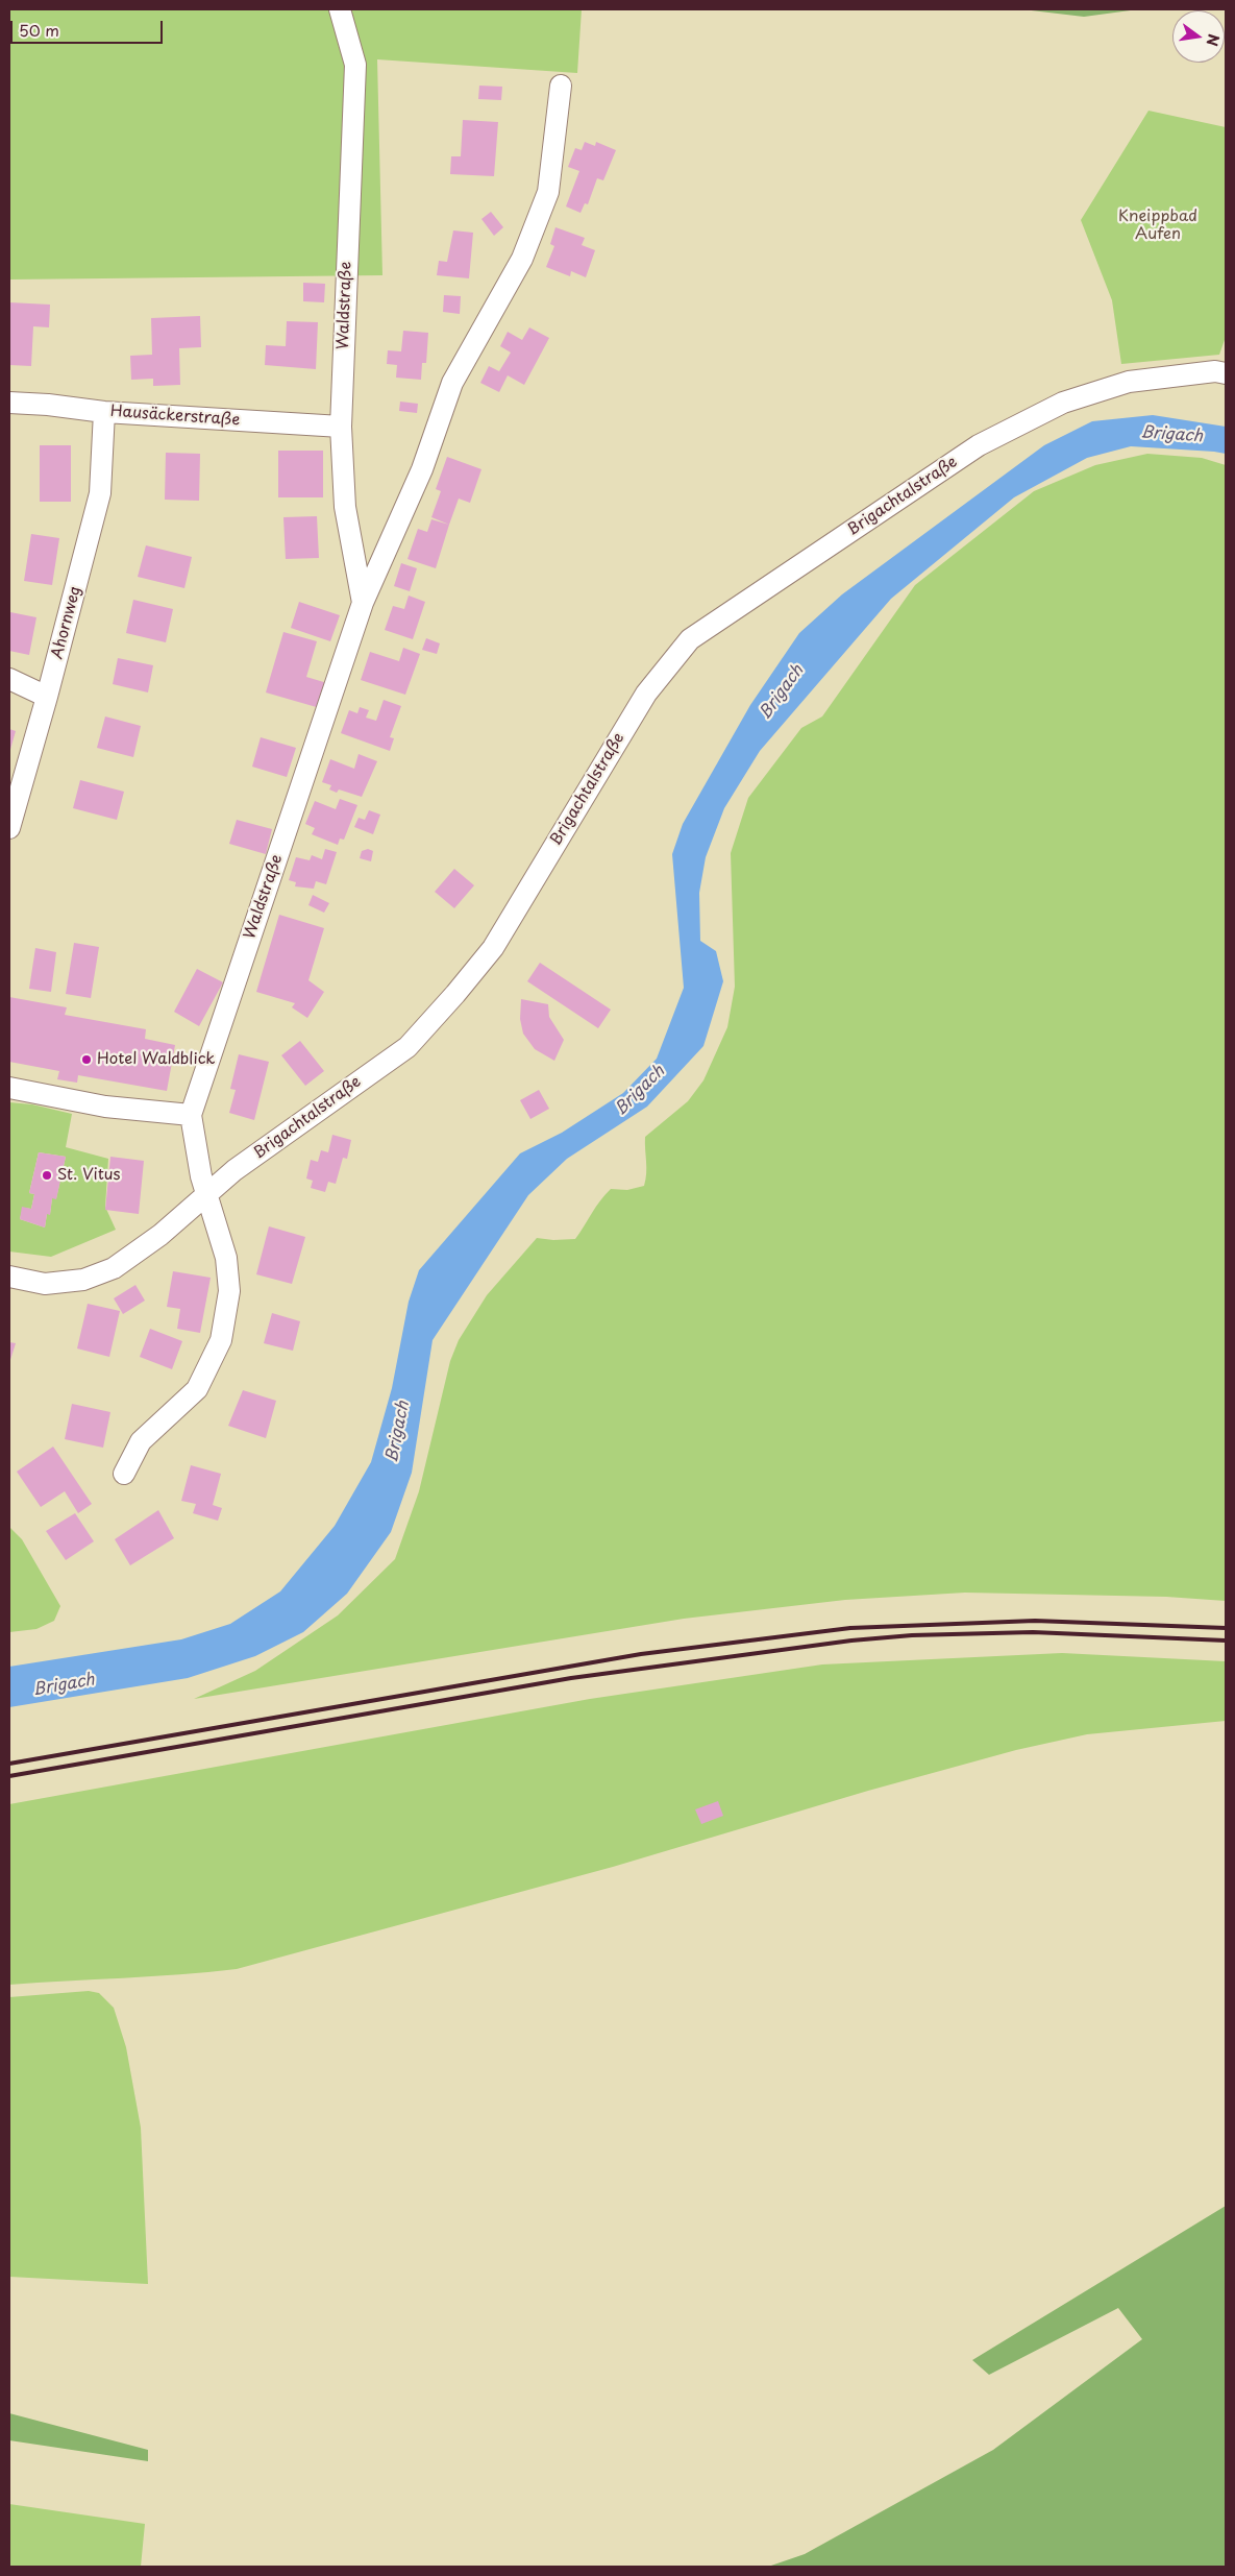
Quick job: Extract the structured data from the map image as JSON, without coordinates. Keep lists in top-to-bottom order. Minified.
{"streets":{"street":["Waldstraße","Hausäckerstraße","Brigachtalstraße","Ahornweg"]},"crossings":[["Waldstraße","Hausäckerstraße"],["Waldstraße","Brigachtalstraße"],["Hausäckerstraße","Ahornweg"]],"water":["Brigach"],"parks":["Kneippbad Aufen"],"places":["Hotel Waldblick","St. Vitus"],"scale_bar":"50 m","north":"right"}
